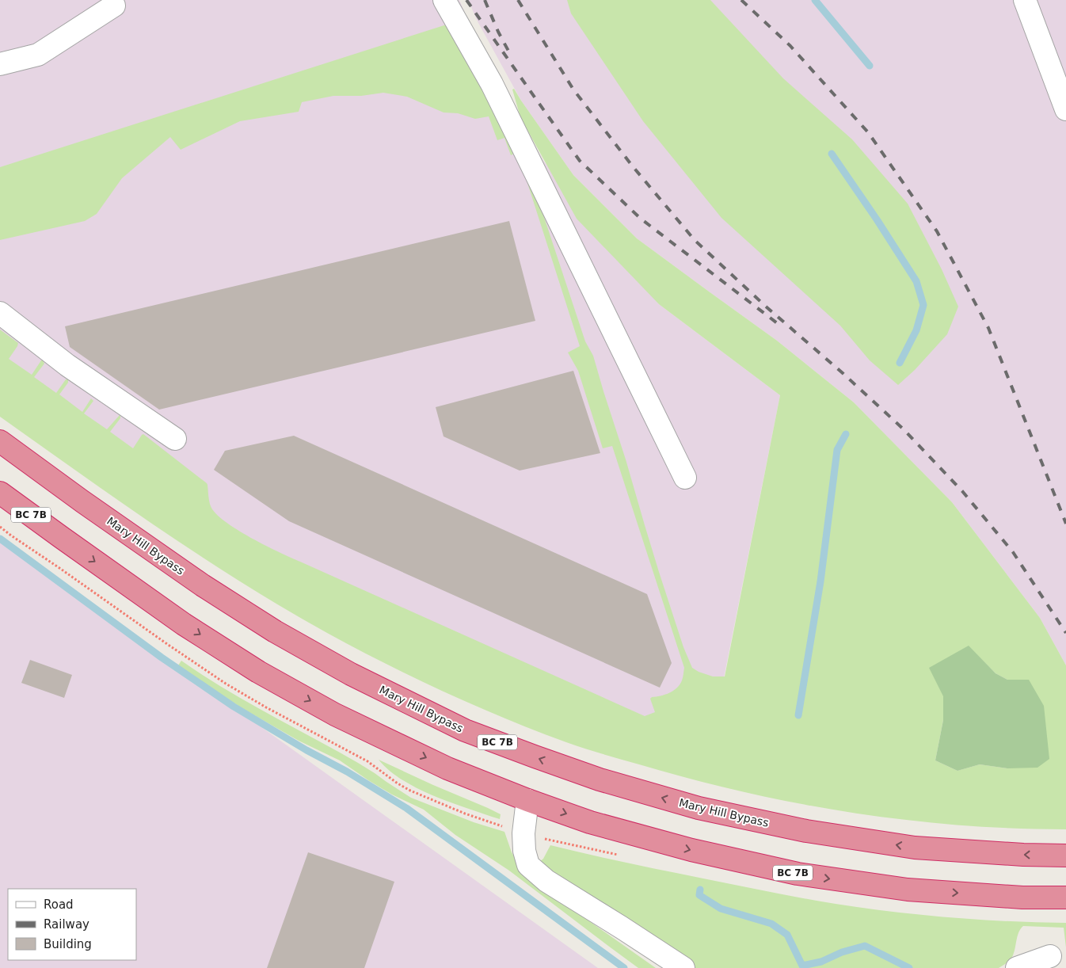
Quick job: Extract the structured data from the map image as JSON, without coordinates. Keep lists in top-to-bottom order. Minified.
{"streets":{"highway":["BC 7B","Mary Hill Bypass"]},"legend":["Road","Railway","Building"]}
